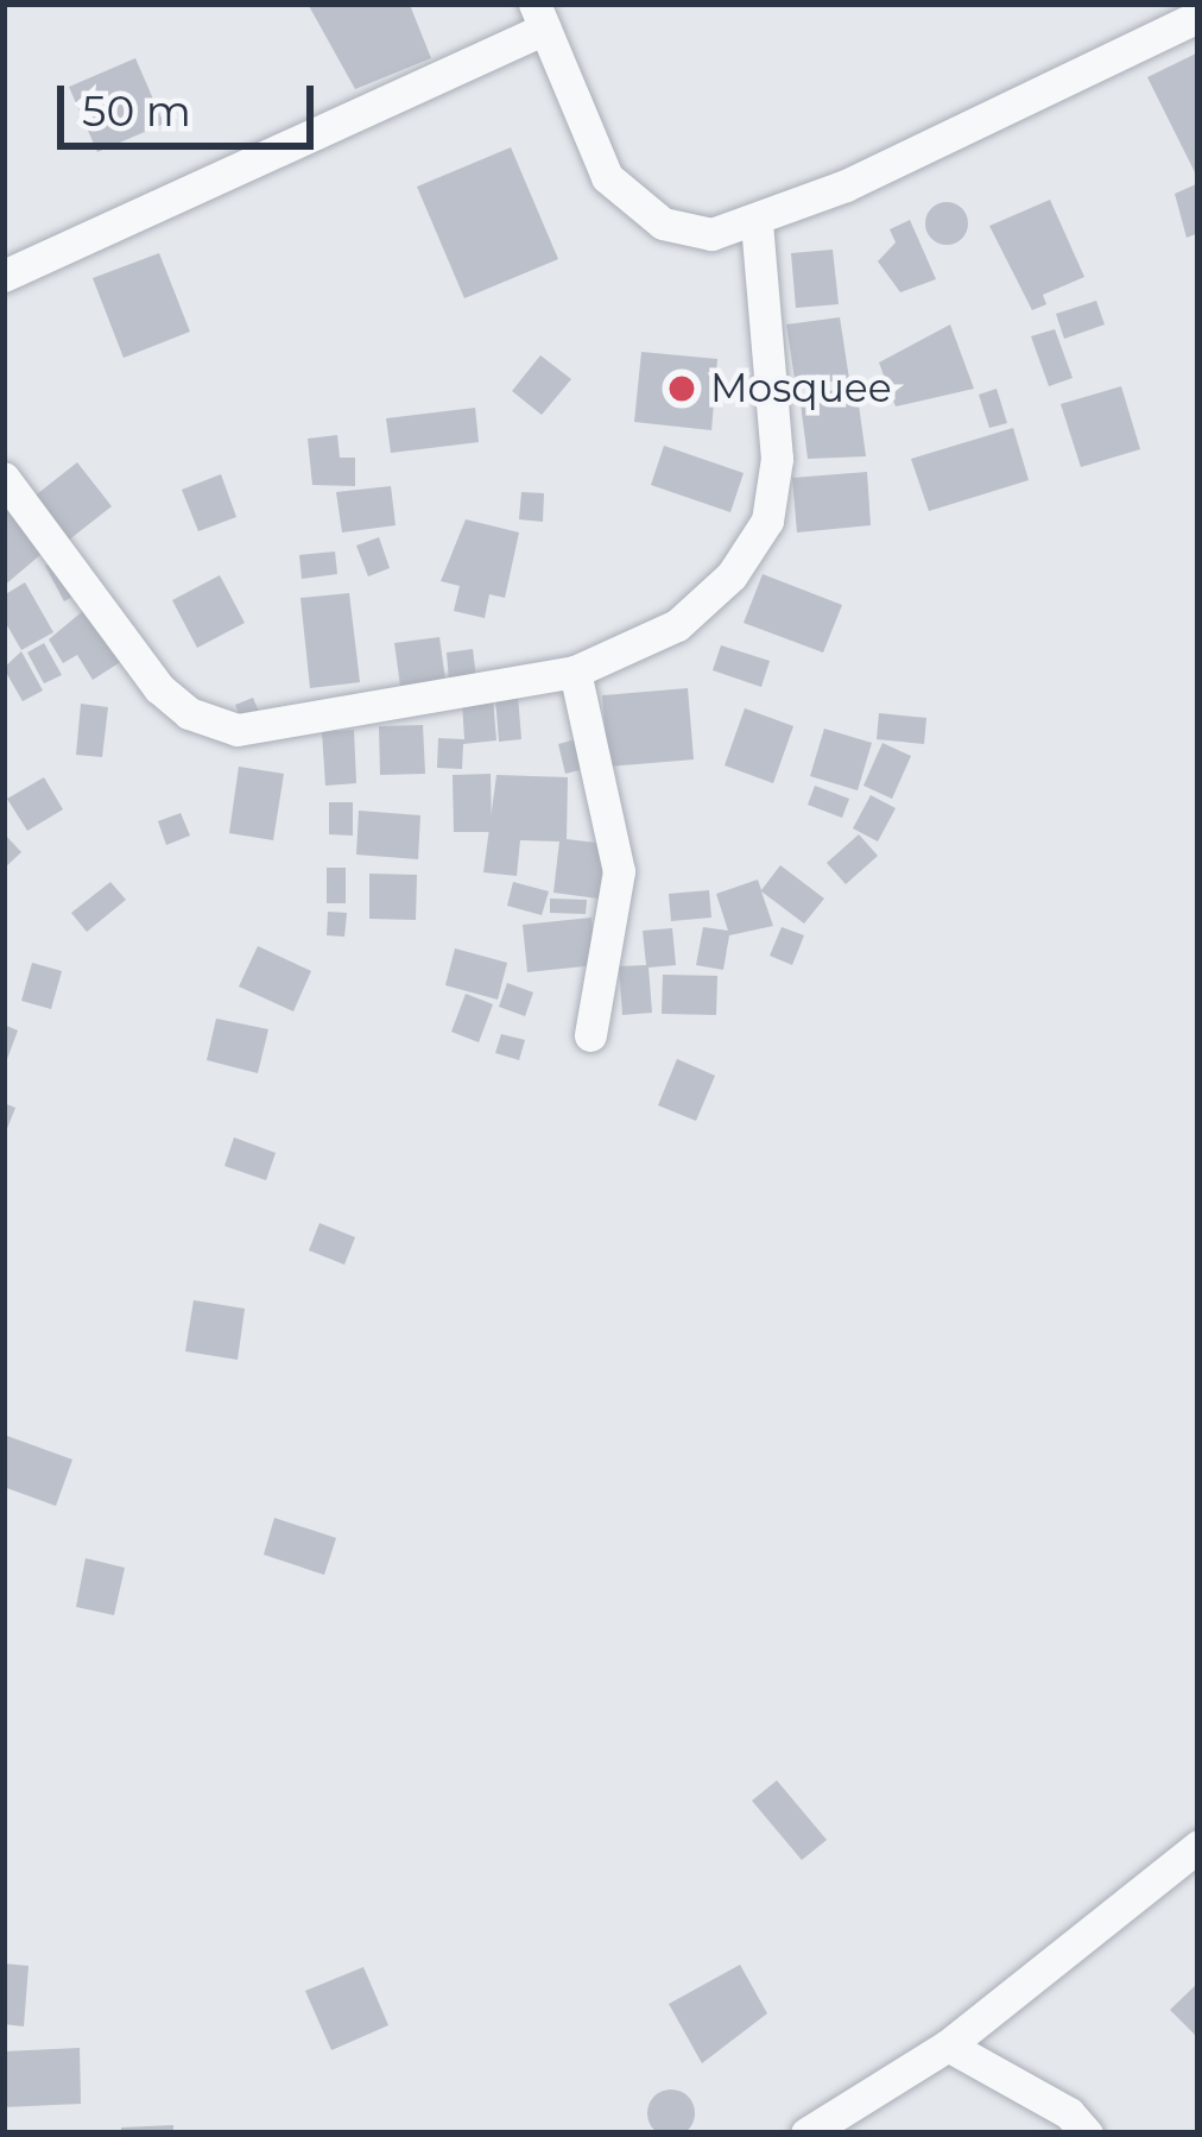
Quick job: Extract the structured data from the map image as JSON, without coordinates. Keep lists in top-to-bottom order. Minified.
{"places":["Mosquee"],"scale_bar":"50 m"}
